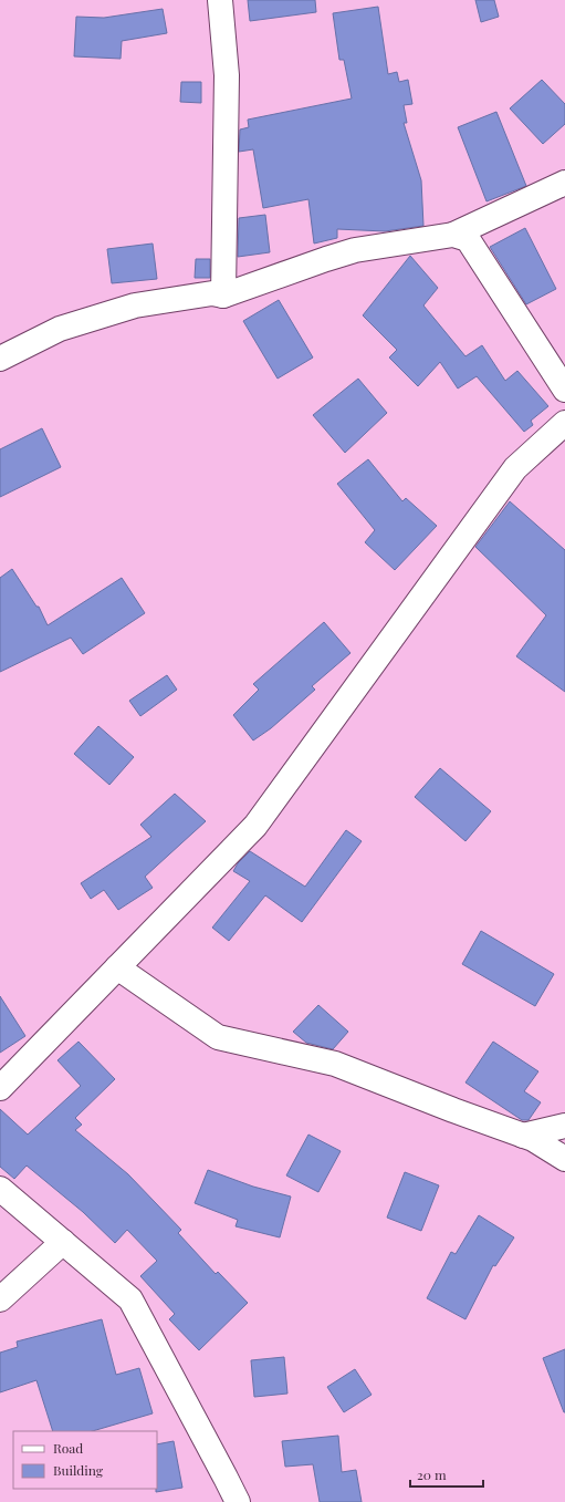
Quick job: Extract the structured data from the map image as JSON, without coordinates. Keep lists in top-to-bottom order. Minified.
{"legend":["Road","Building"],"scale_bar":"20 m"}
